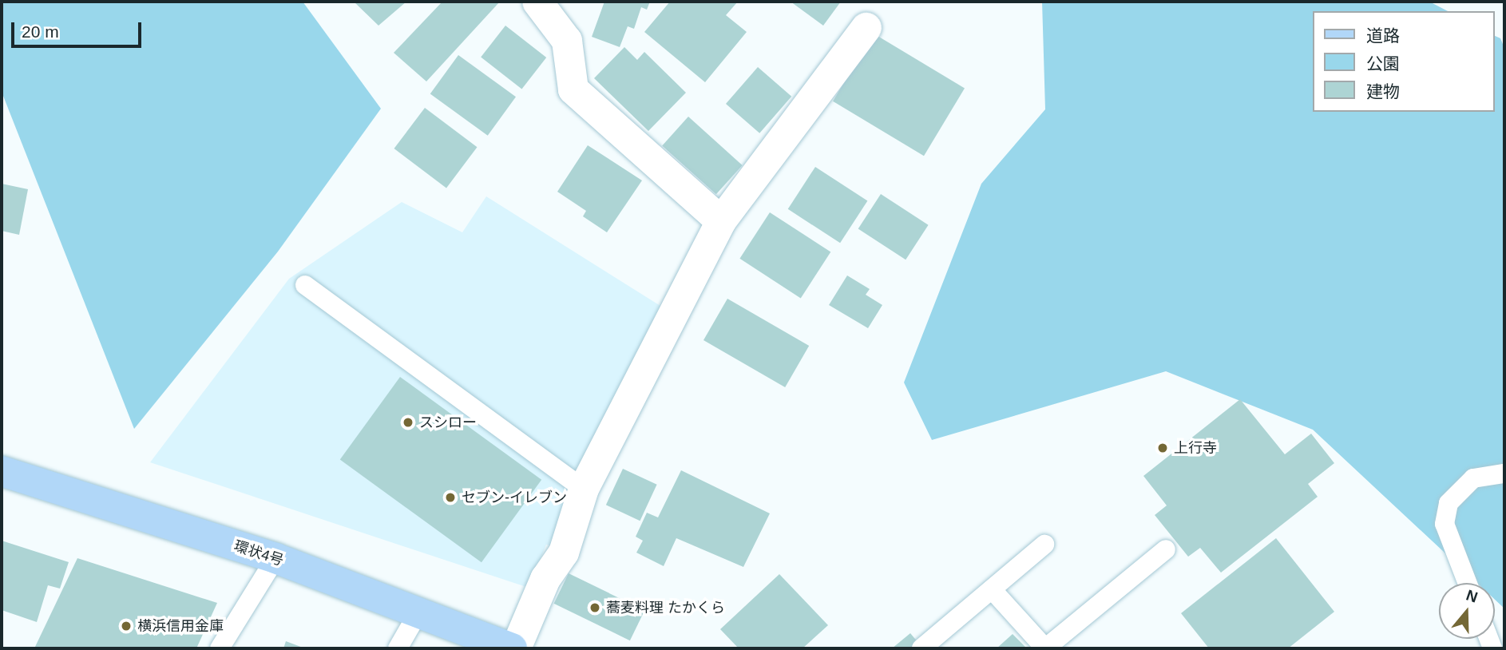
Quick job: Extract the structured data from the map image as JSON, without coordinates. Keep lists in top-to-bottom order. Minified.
{"streets":{"main road":["環状4号"]},"places":["スシロー","上行寺","セブン-イレブン","蕎麦料理 たかくら","横浜信用金庫"],"legend":["道路","公園","建物"],"scale_bar":"20 m","north":"top"}
